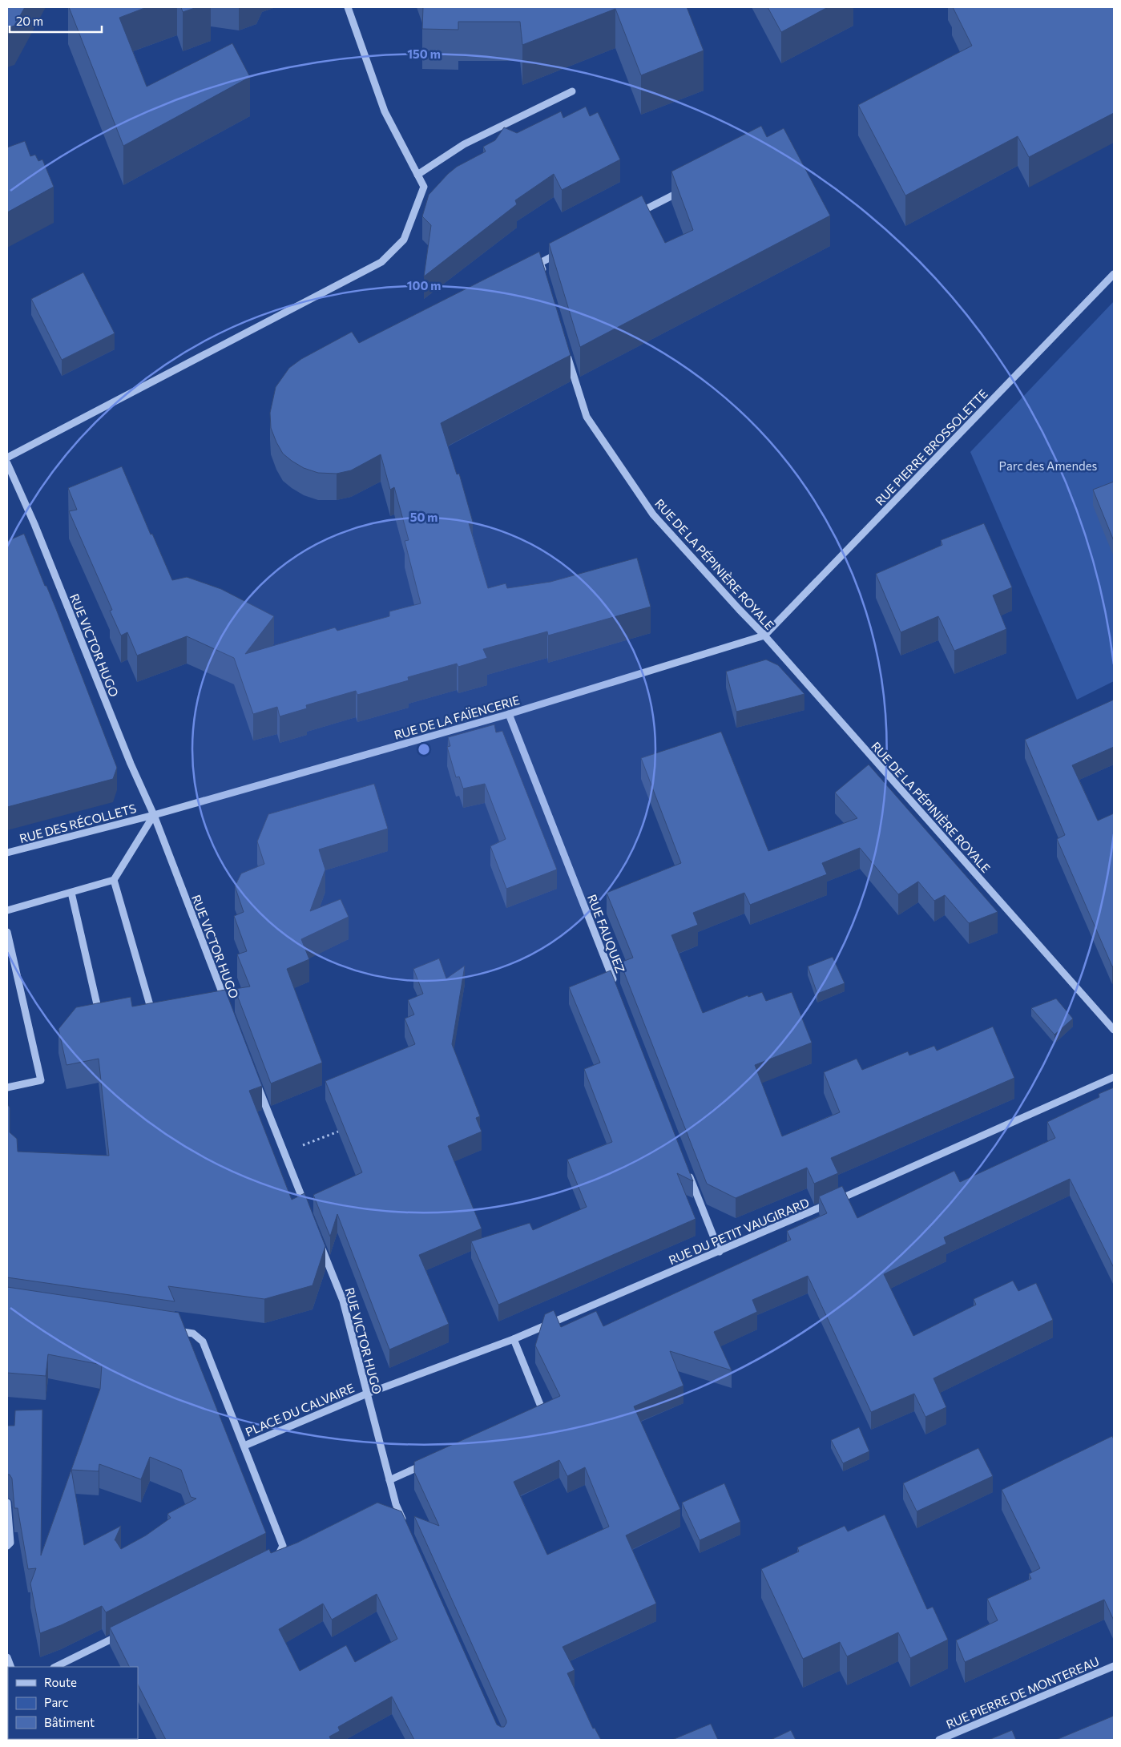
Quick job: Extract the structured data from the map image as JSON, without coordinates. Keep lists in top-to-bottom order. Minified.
{"streets":{"street":["RUE PIERRE BROSSOLETTE","RUE DE LA PÉPINIÈRE ROYALE","RUE VICTOR HUGO","RUE DE LA FAÏENCERIE","RUE DES RÉCOLLETS","RUE FAUQUEZ","RUE DU PETIT VAUGIRARD","PLACE DU CALVAIRE","RUE PIERRE DE MONTEREAU"]},"crossings":[["RUE PIERRE BROSSOLETTE","RUE DE LA PÉPINIÈRE ROYALE"],["RUE PIERRE BROSSOLETTE","RUE DE LA FAÏENCERIE"],["RUE DE LA PÉPINIÈRE ROYALE","RUE DE LA FAÏENCERIE"],["RUE VICTOR HUGO","RUE DE LA FAÏENCERIE"],["RUE VICTOR HUGO","RUE DES RÉCOLLETS"],["RUE VICTOR HUGO","RUE DU PETIT VAUGIRARD"],["RUE VICTOR HUGO","PLACE DU CALVAIRE"],["RUE DE LA FAÏENCERIE","RUE DES RÉCOLLETS"],["RUE DE LA FAÏENCERIE","RUE FAUQUEZ"],["RUE DU PETIT VAUGIRARD","PLACE DU CALVAIRE"]],"parks":["Parc des Amendes"],"legend":["Route","Parc","Bâtiment"],"scale_bar":"20 m","rings":["150 m","100 m","50 m"]}
